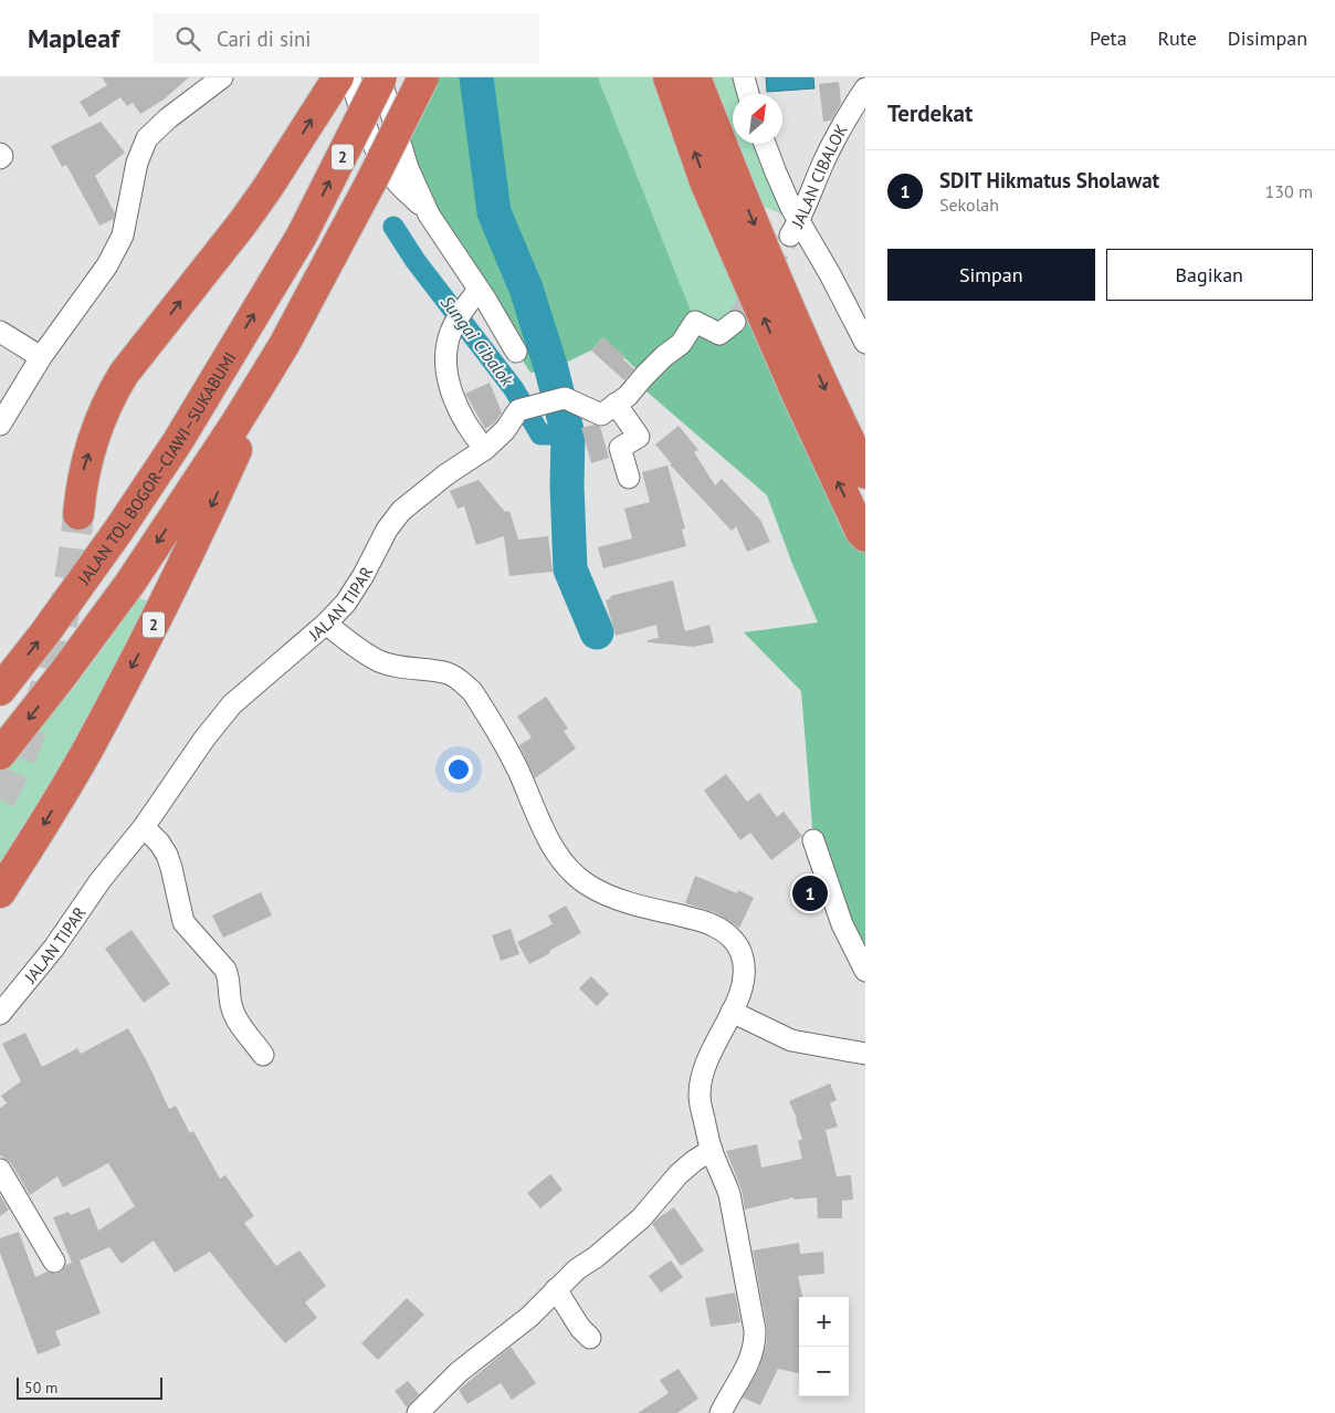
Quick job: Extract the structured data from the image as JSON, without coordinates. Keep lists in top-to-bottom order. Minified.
{"streets":{"highway":["2","JALAN TOL BOGOR–CIAWI–SUKABUMI"],"street":["JALAN CIBALOK","JALAN TIPAR"]},"water":["Sungai Cibalok"],"scale_bar":"50 m","north":"top right","page":{"header":"Mapleaf","search":"Cari di sini","nav":["Peta","Rute","Disimpan"],"heading":"Terdekat","list":[{"mark":"1","name":"SDIT Hikmatus Sholawat","note":"Sekolah","value":"130 m"}],"buttons":["Simpan","Bagikan"],"pins":"1","map_buttons":["+","−"],"scale":"50 m"}}
